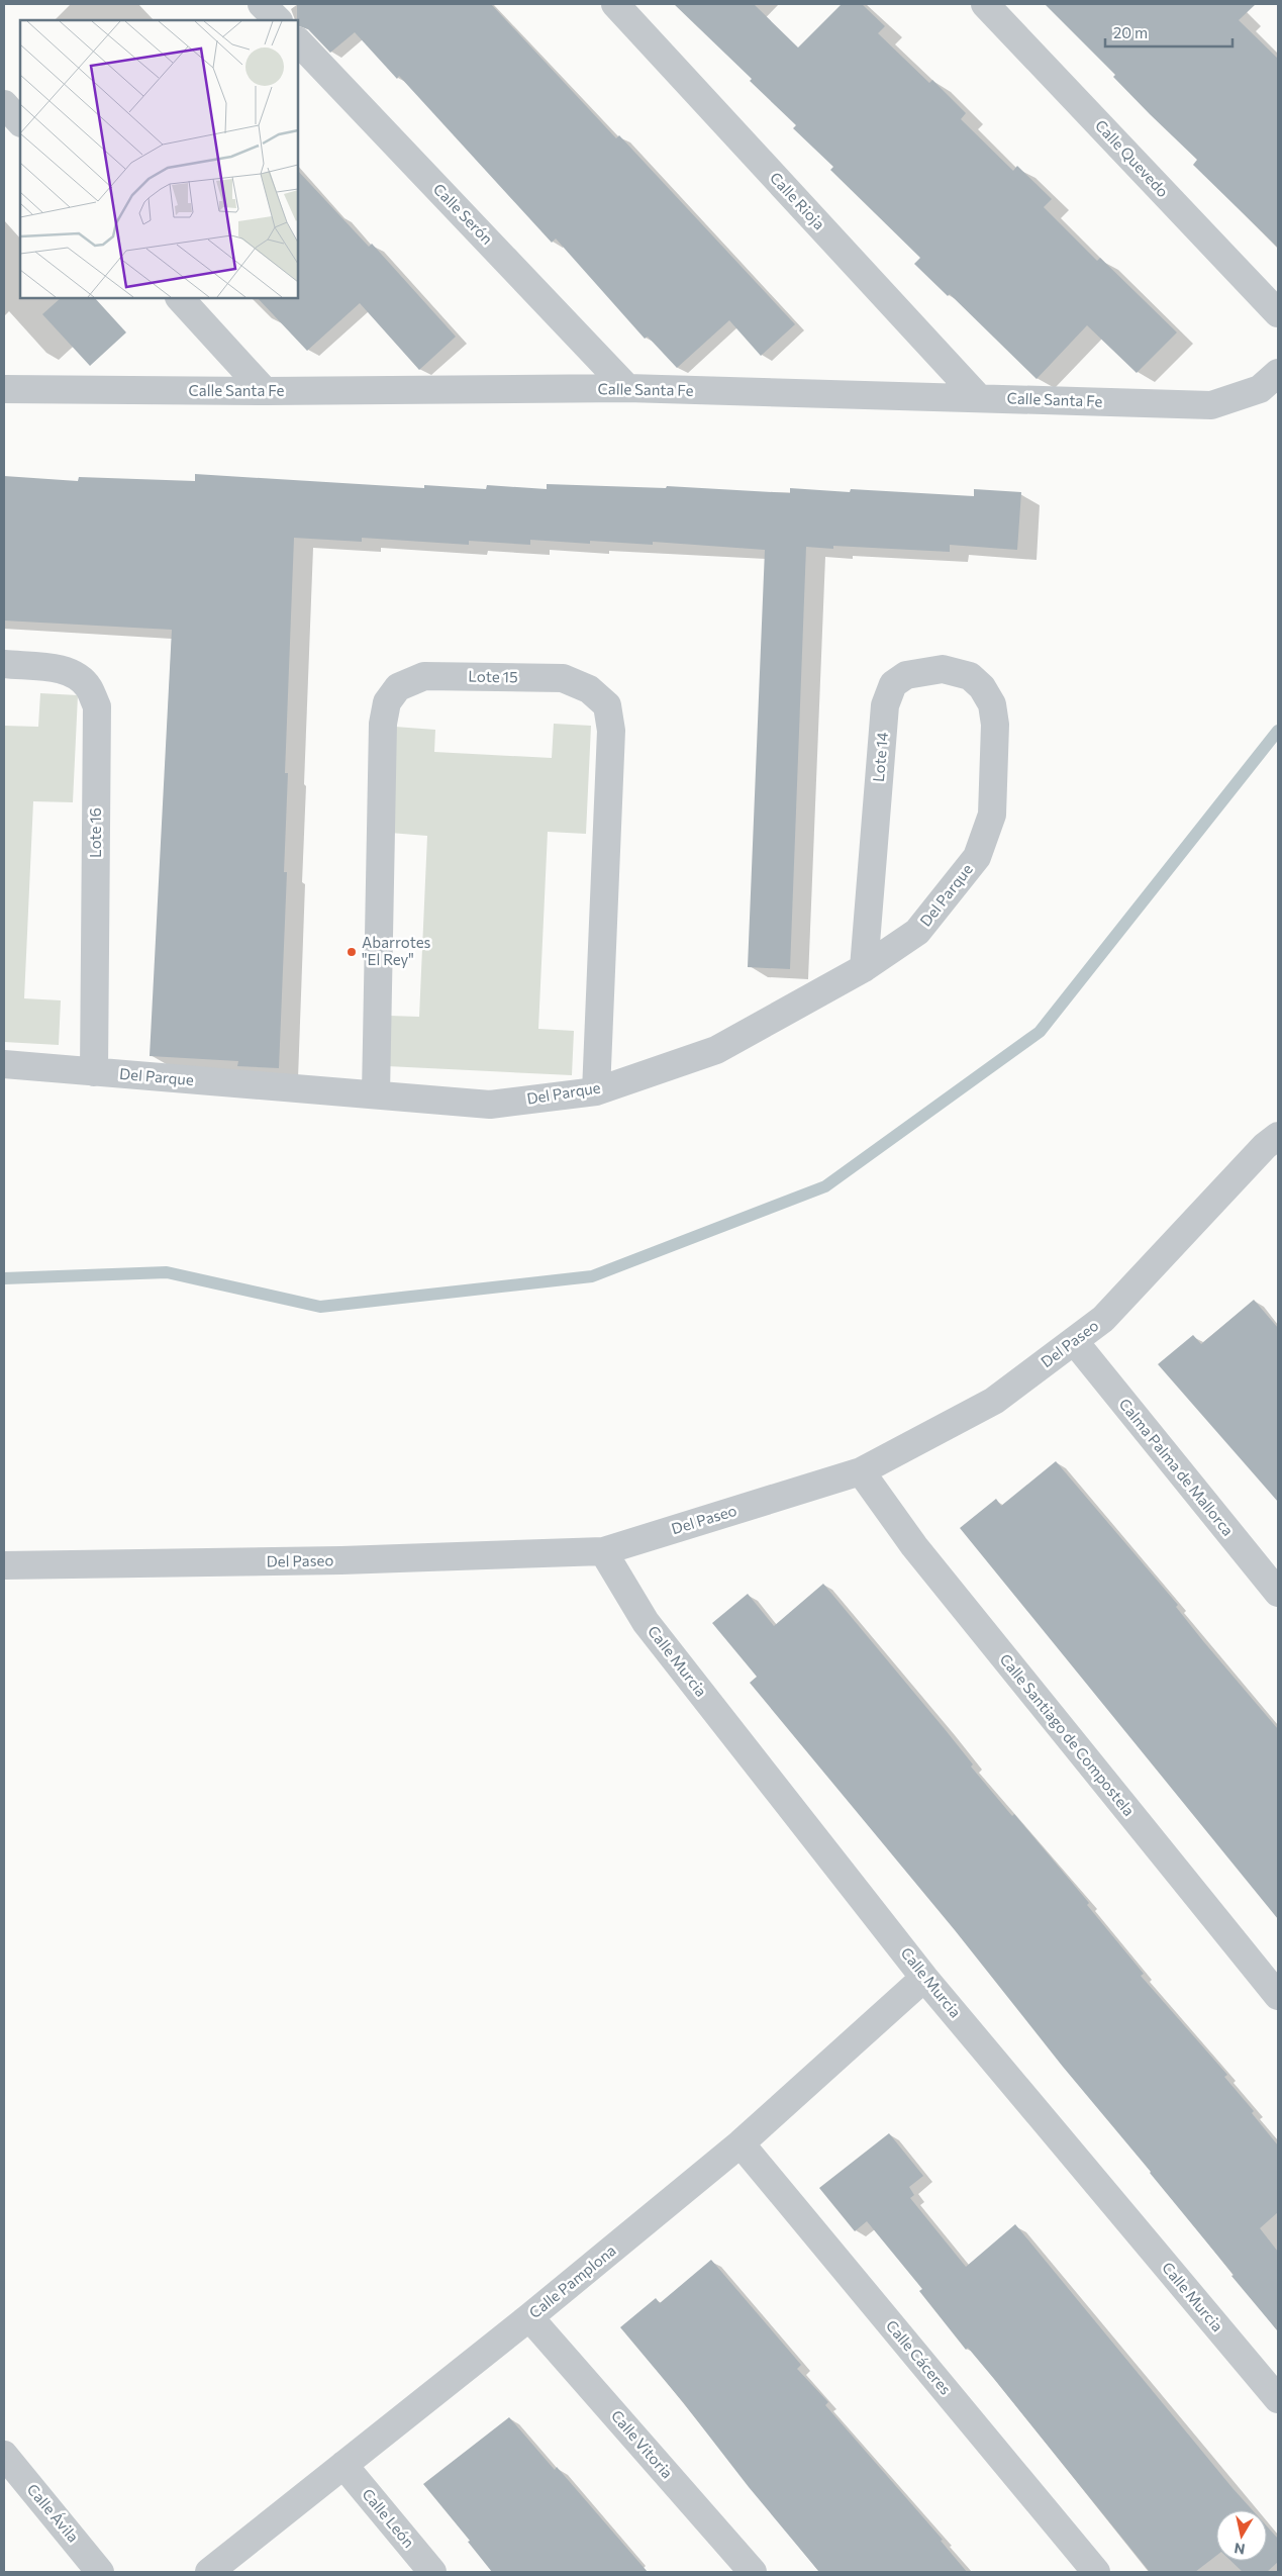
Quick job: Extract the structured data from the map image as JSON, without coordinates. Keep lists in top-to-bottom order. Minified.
{"streets":{"street":["Calle Quevedo","Calle Rioja","Calle Serón","Calle Santa Fe","Lote 15","Lote 14","Lote 16","Del Parque","Del Paseo","Calma Palma de Mallorca","Calle Murcia","Calle Santiago de Compostela","Calle Pamplona","Calle Cáceres","Calle Vitoria","Calle Ávila","Calle León"]},"crossings":[["Calle Rioja","Calle Santa Fe"],["Calle Serón","Calle Santa Fe"],["Lote 15","Del Parque"],["Lote 14","Del Parque"],["Lote 16","Del Parque"],["Del Paseo","Calma Palma de Mallorca"],["Del Paseo","Calle Murcia"],["Del Paseo","Calle Santiago de Compostela"],["Calle Murcia","Calle Pamplona"],["Calle Pamplona","Calle Cáceres"],["Calle Pamplona","Calle Vitoria"],["Calle Pamplona","Calle León"]],"places":["Abarrotes \"El Rey\""],"scale_bar":"20 m","north":"bottom"}
